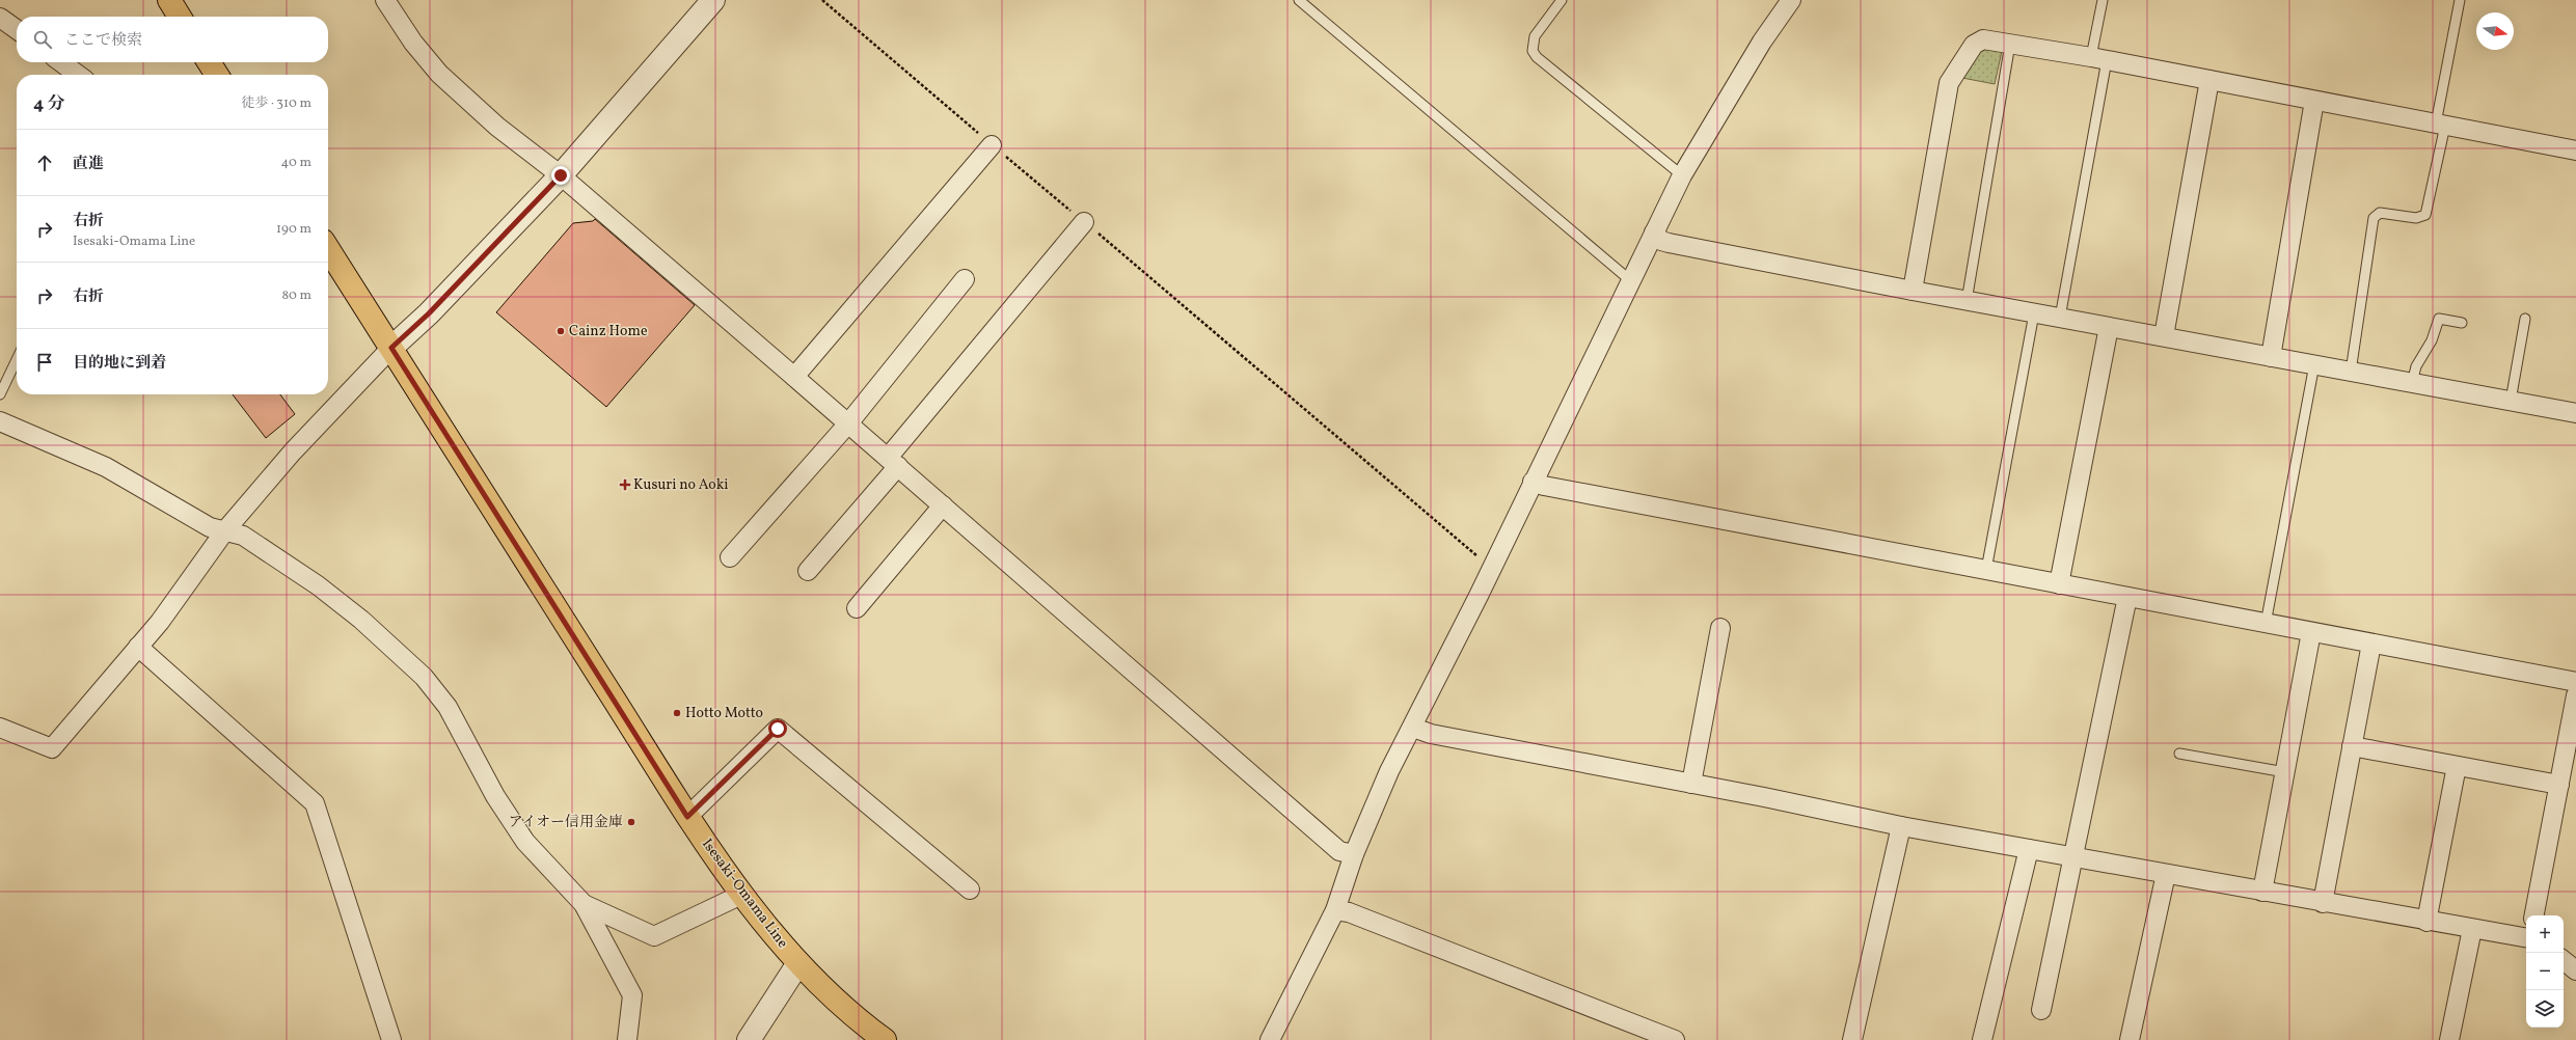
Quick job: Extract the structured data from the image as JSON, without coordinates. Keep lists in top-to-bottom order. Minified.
{"streets":{"main road":["Isesaki-Omama Line"]},"places":{"other":["Cainz Home","Hotto Motto","アイオー信用金庫"],"health":["Kusuri no Aoki"]},"north":"right","page":{"search":"ここで検索","heading":["4 分","徒歩 · 310 m"],"list":[["直進","40 m"],["右折","Isesaki-Omama Line","190 m"],["右折","80 m"],"目的地に到着"],"map_buttons":["+","−"]}}
